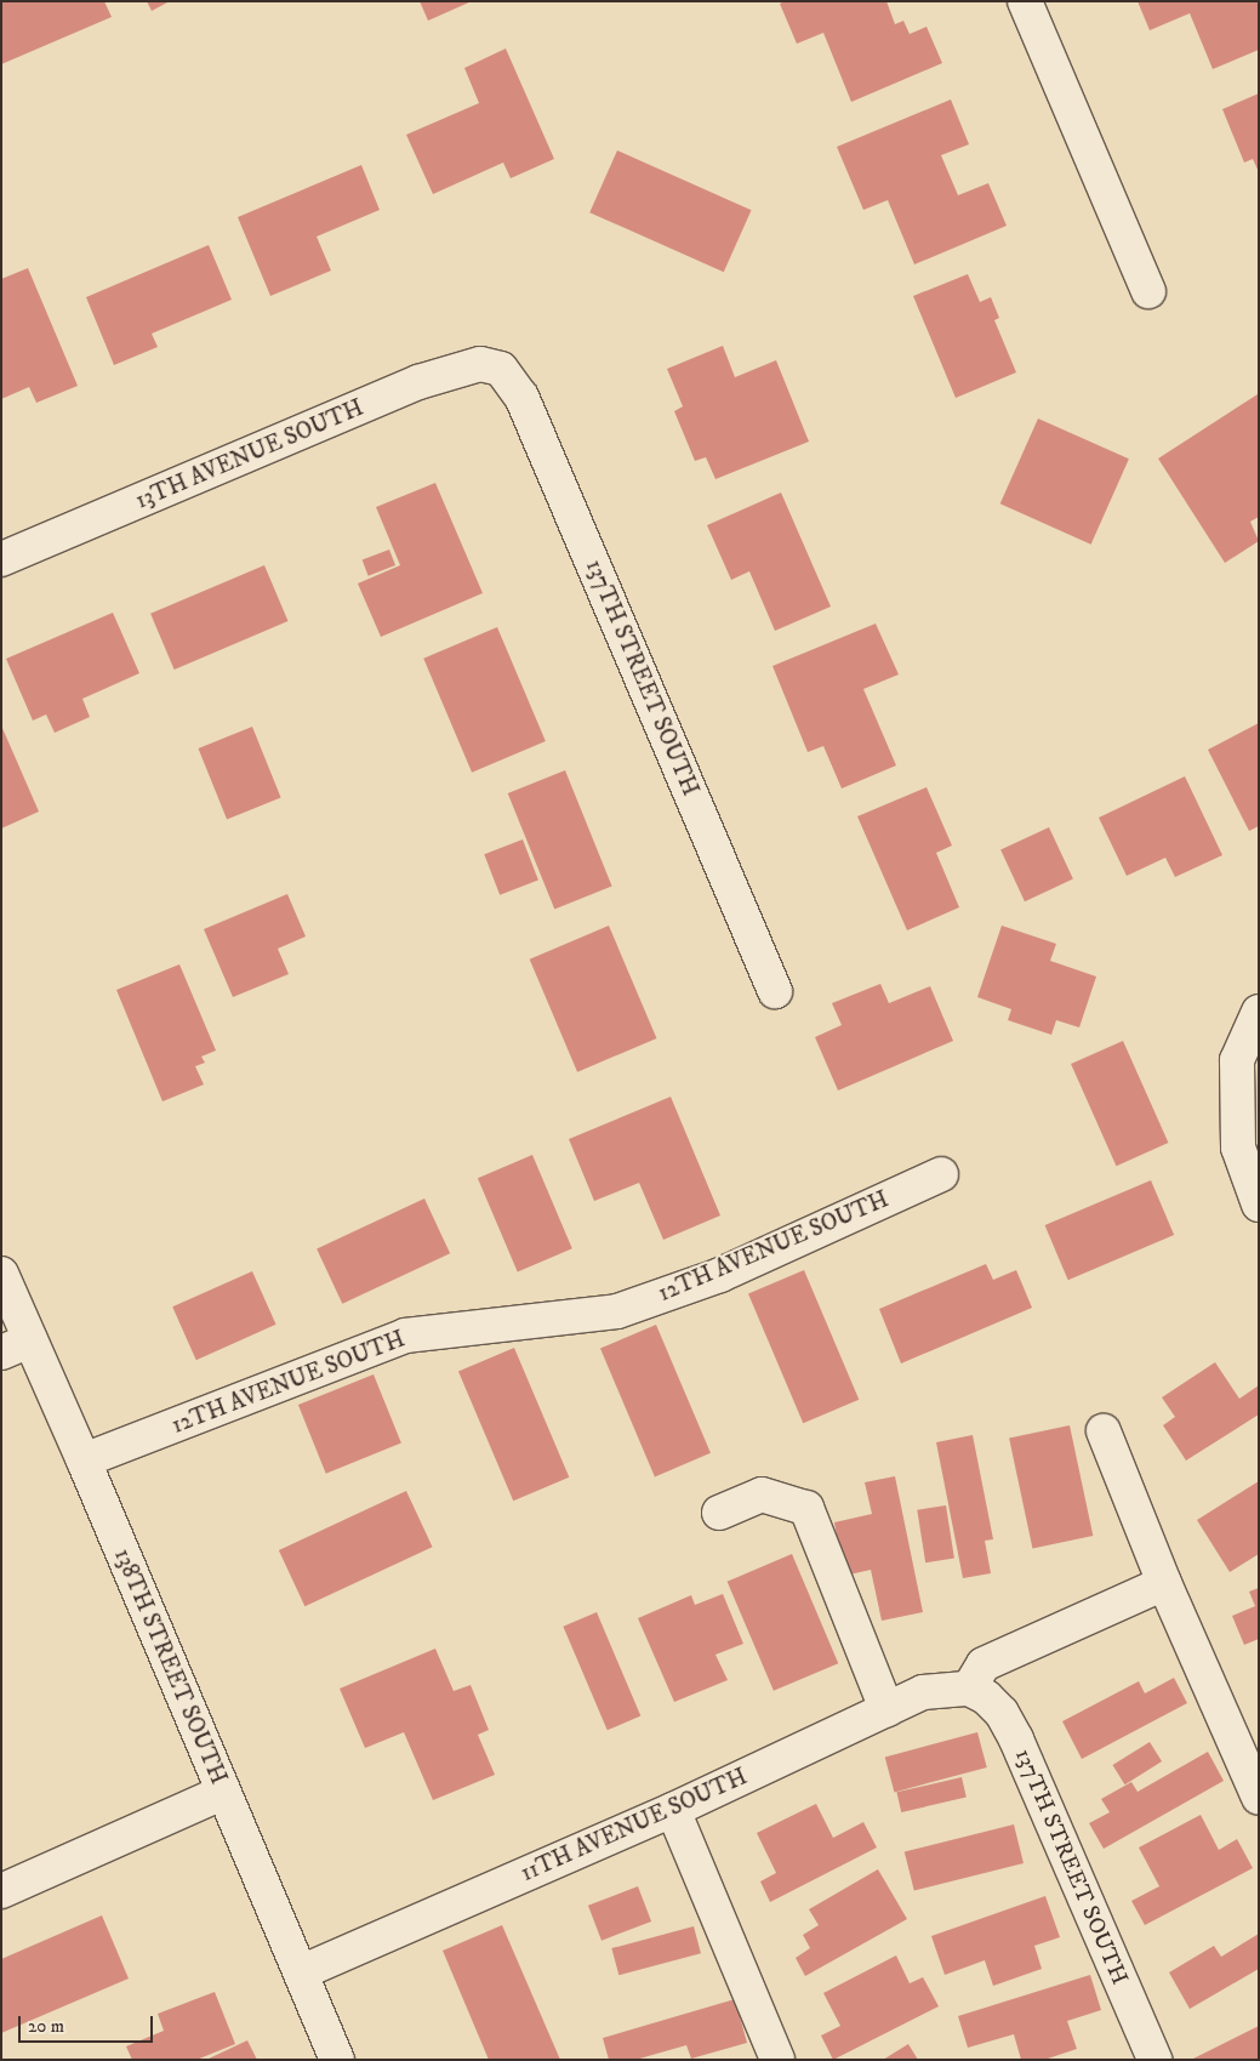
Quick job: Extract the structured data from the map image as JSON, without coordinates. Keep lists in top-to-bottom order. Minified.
{"streets":{"street":["13TH AVENUE SOUTH","137TH STREET SOUTH","12TH AVENUE SOUTH","138TH STREET SOUTH","11TH AVENUE SOUTH"]},"crossings":[["13TH AVENUE SOUTH","137TH STREET SOUTH"],["137TH STREET SOUTH","11TH AVENUE SOUTH"],["12TH AVENUE SOUTH","138TH STREET SOUTH"],["138TH STREET SOUTH","11TH AVENUE SOUTH"]],"scale_bar":"20 m"}
